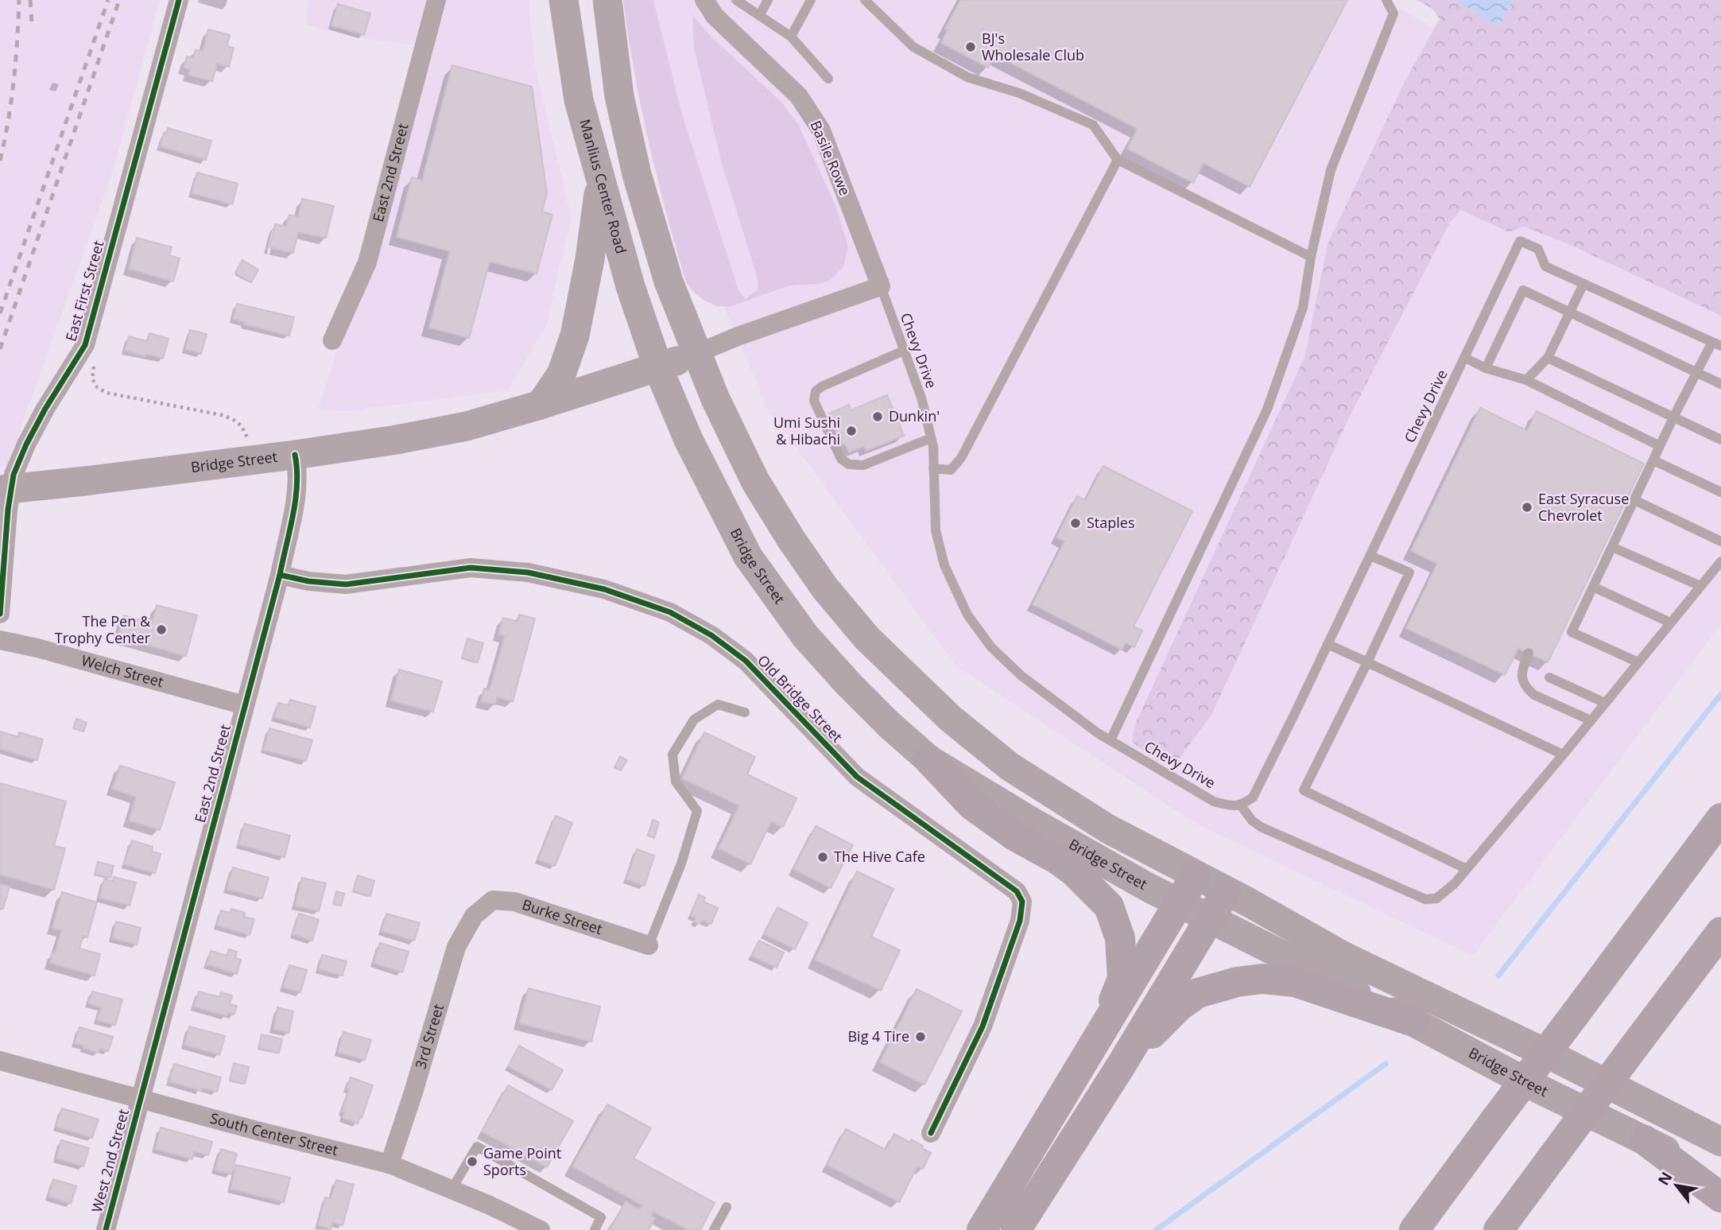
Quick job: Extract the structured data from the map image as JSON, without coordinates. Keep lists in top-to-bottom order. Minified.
{"streets":{"main road":["Manlius Center Road","Bridge Street"],"street":["Basile Rowe","East 2nd Street","East First Street","Welch Street","Old Bridge Street","Burke Street","3rd Street","South Center Street","West 2nd Street"],"lane":["Chevy Drive"]},"crossings":[["Basile Rowe","Chevy Drive"],["Basile Rowe","Bridge Street"],["East 2nd Street","Bridge Street"],["East 2nd Street","Welch Street"],["East 2nd Street","Old Bridge Street"],["East 2nd Street","South Center Street"],["East 2nd Street","West 2nd Street"],["Manlius Center Road","Bridge Street"],["Chevy Drive","Bridge Street"],["Burke Street","3rd Street"],["3rd Street","South Center Street"],["South Center Street","West 2nd Street"]],"places":["BJ's Wholesale Club","Dunkin'","Umi Sushi & Hibachi","East Syracuse Chevrolet","Staples","The Pen & Trophy Center","The Hive Cafe","Big 4 Tire","Game Point Sports"],"north":"top left"}
